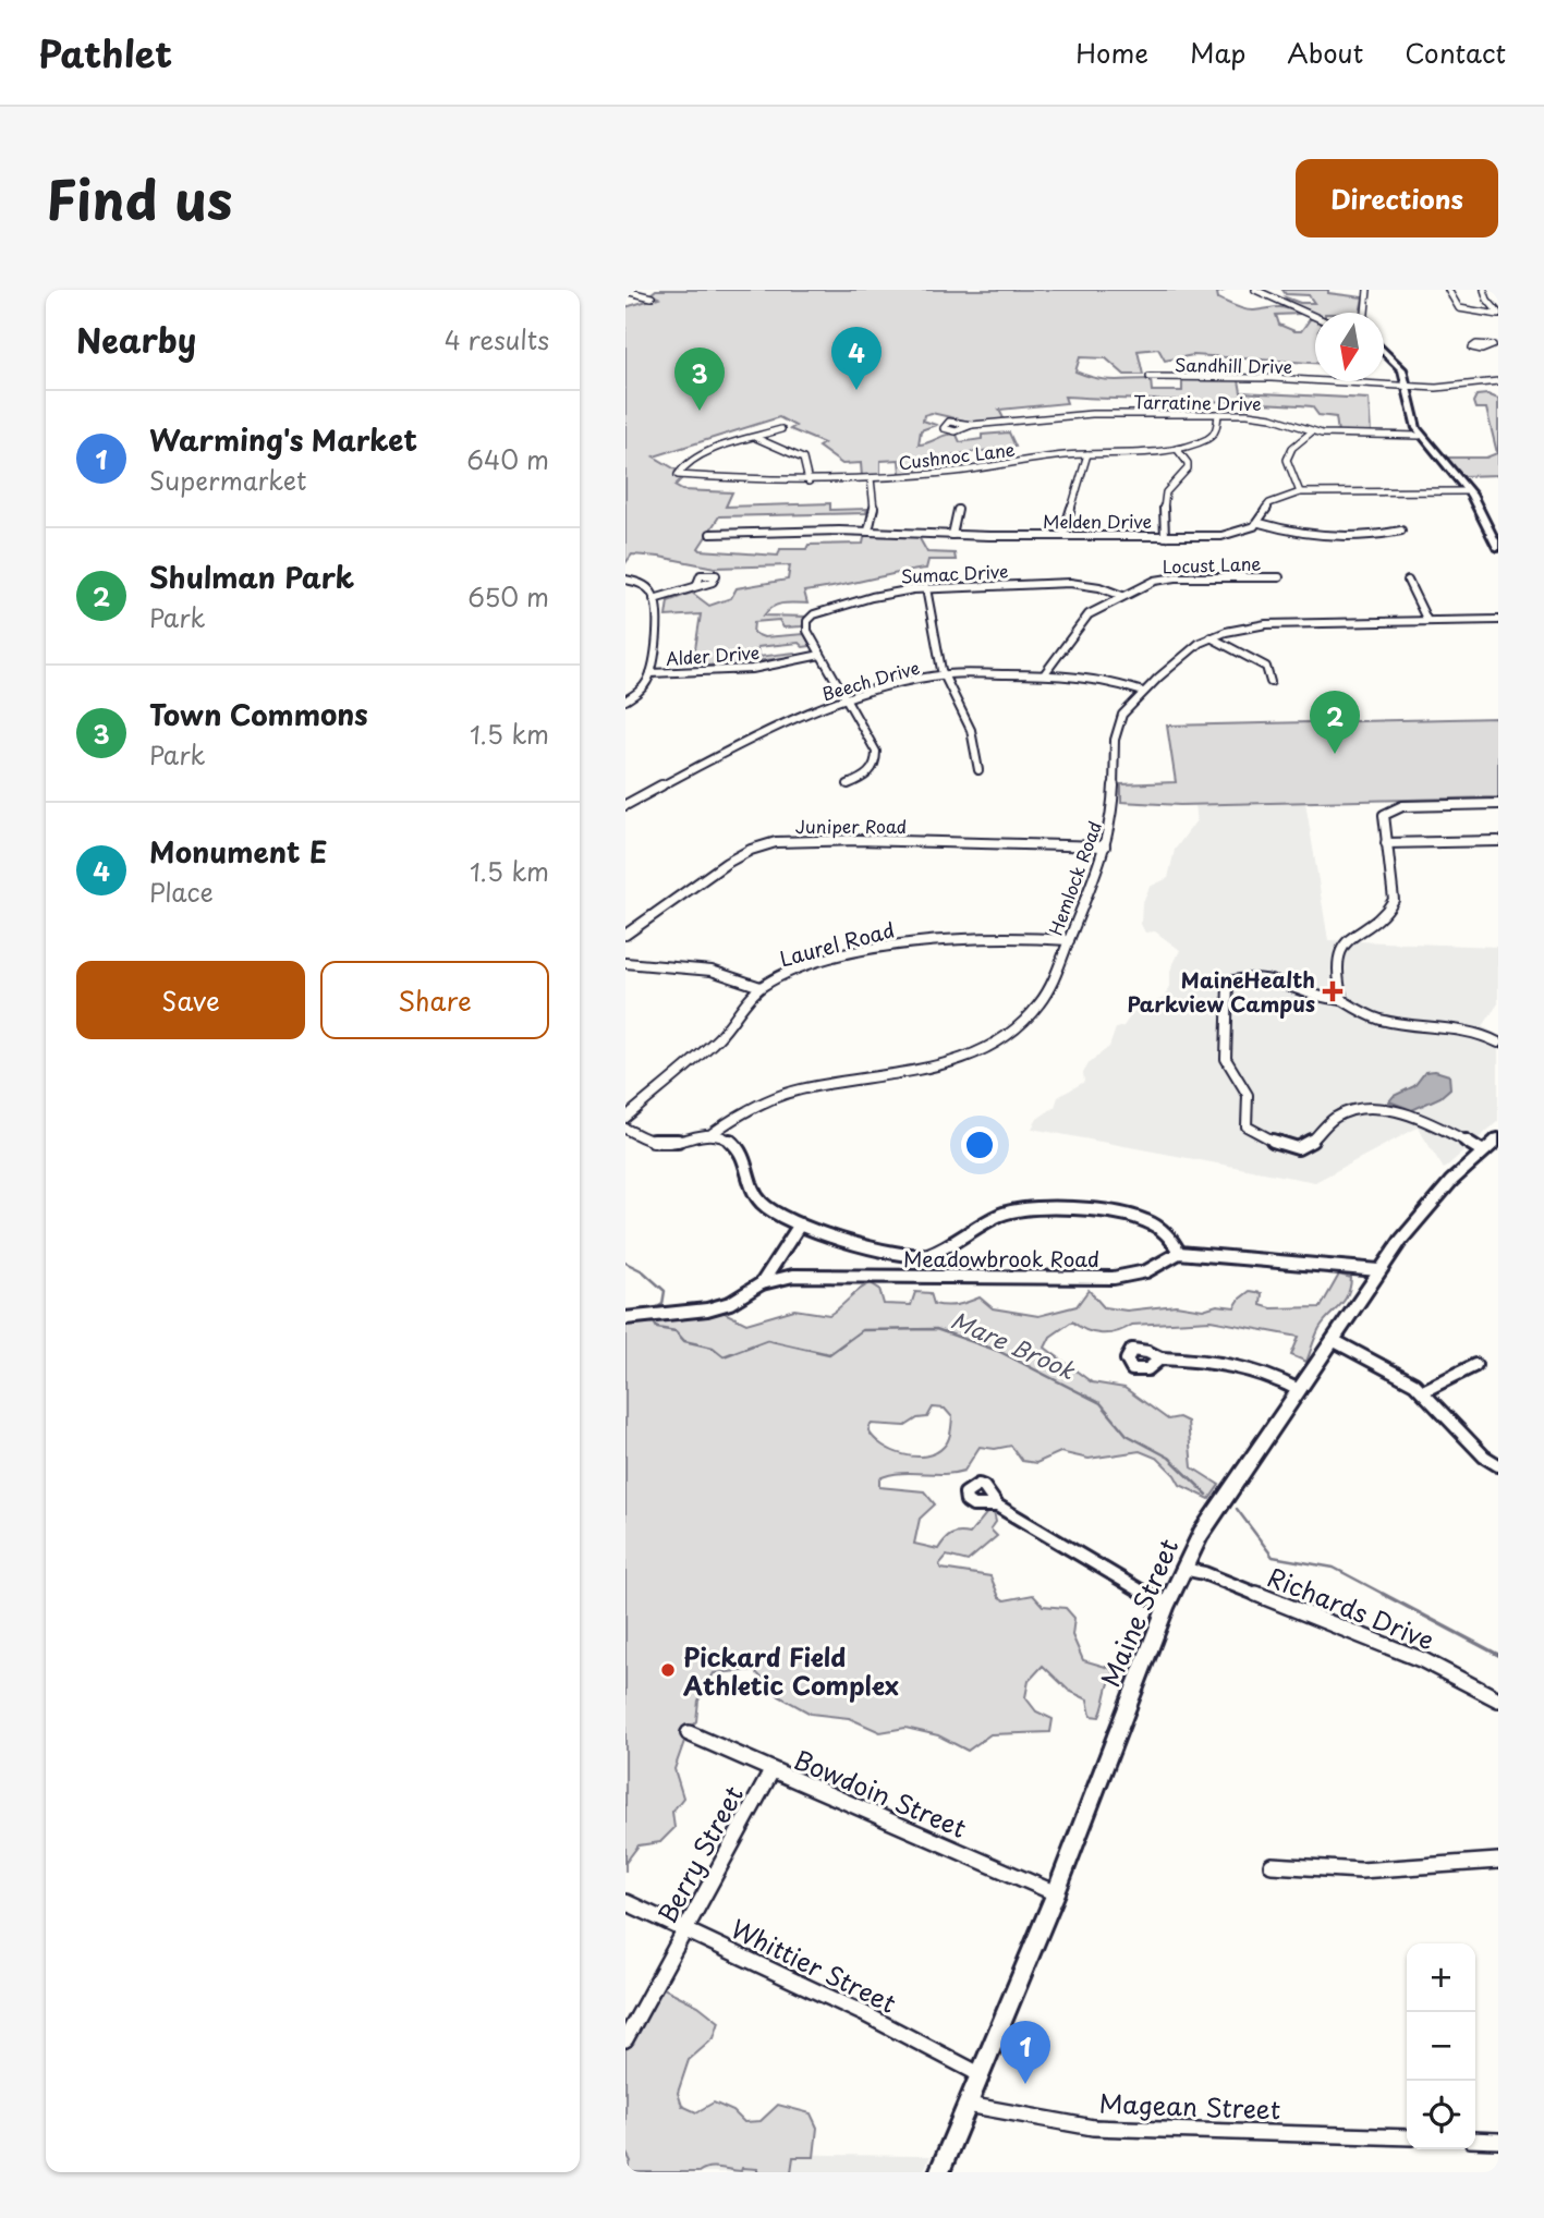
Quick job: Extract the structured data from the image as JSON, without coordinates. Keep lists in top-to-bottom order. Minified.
{"streets":{"street":["Sandhill Drive","Tarratine Drive","Cushnoc Lane","Melden Drive","Locust Lane","Sumac Drive","Alder Drive","Beech Drive","Juniper Road","Hemlock Road","Laurel Road","Meadowbrook Road","Richards Drive","Maine Street","Bowdoin Street","Berry Street","Whittier Street","Magean Street"]},"crossings":[["Tarratine Drive","Cushnoc Lane"],["Locust Lane","Sumac Drive"],["Locust Lane","Beech Drive"],["Sumac Drive","Alder Drive"],["Sumac Drive","Beech Drive"],["Beech Drive","Hemlock Road"],["Juniper Road","Hemlock Road"],["Hemlock Road","Laurel Road"],["Richards Drive","Maine Street"],["Maine Street","Bowdoin Street"],["Maine Street","Whittier Street"],["Maine Street","Magean Street"],["Bowdoin Street","Berry Street"],["Berry Street","Whittier Street"]],"water":["Mare Brook"],"places":{"health":["MaineHealth Parkview Campus"],"other":["Pickard Field Athletic Complex"]},"north":"bottom","page":{"header":"Pathlet","nav":["Home","Map","About","Contact"],"title":"Find us","buttons":["Directions",["Save","Share"]],"heading":["Nearby","4 results"],"pins":["4","3","2","1"],"list":[{"mark":"1","name":"Warming's Market","note":"Supermarket","value":"640 m"},{"mark":"2","name":"Shulman Park","note":"Park","value":"650 m"},{"mark":"3","name":"Town Commons","note":"Park","value":"1.5 km"},{"mark":"4","name":"Monument E","note":"Place","value":"1.5 km"}],"map_buttons":["+","−"]}}
